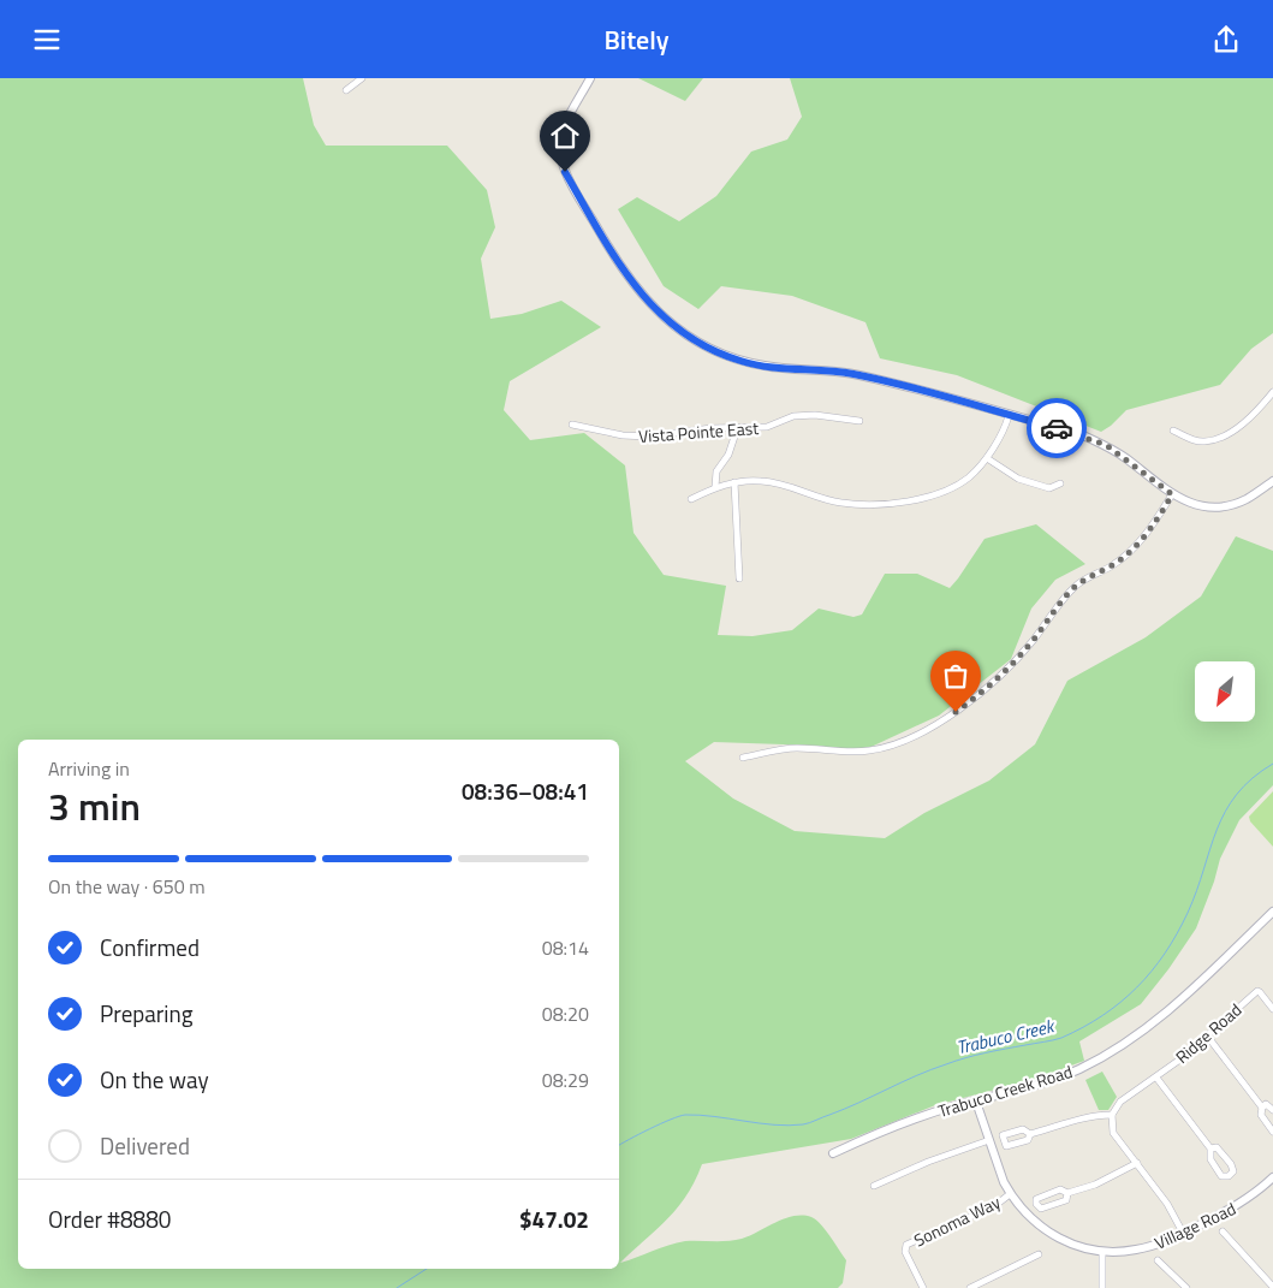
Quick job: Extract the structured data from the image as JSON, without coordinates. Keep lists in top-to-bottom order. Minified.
{"streets":{"street":["Vista Pointe East","Ridge Road","Trabuco Creek Road","Sonoma Way","Village Road"]},"crossings":[["Trabuco Creek Road","Village Road"],["Sonoma Way","Village Road"]],"water":["Trabuco Creek"],"north":"bottom left","page":{"header":"Bitely","heading":["3 min","Arriving in","08:36–08:41"],"panel":["Order #8880","$47.02"],"bar":"On the way · 650 m","list":[["Confirmed","08:14"],["Preparing","08:20"],["On the way","08:29"],"Delivered"]}}
